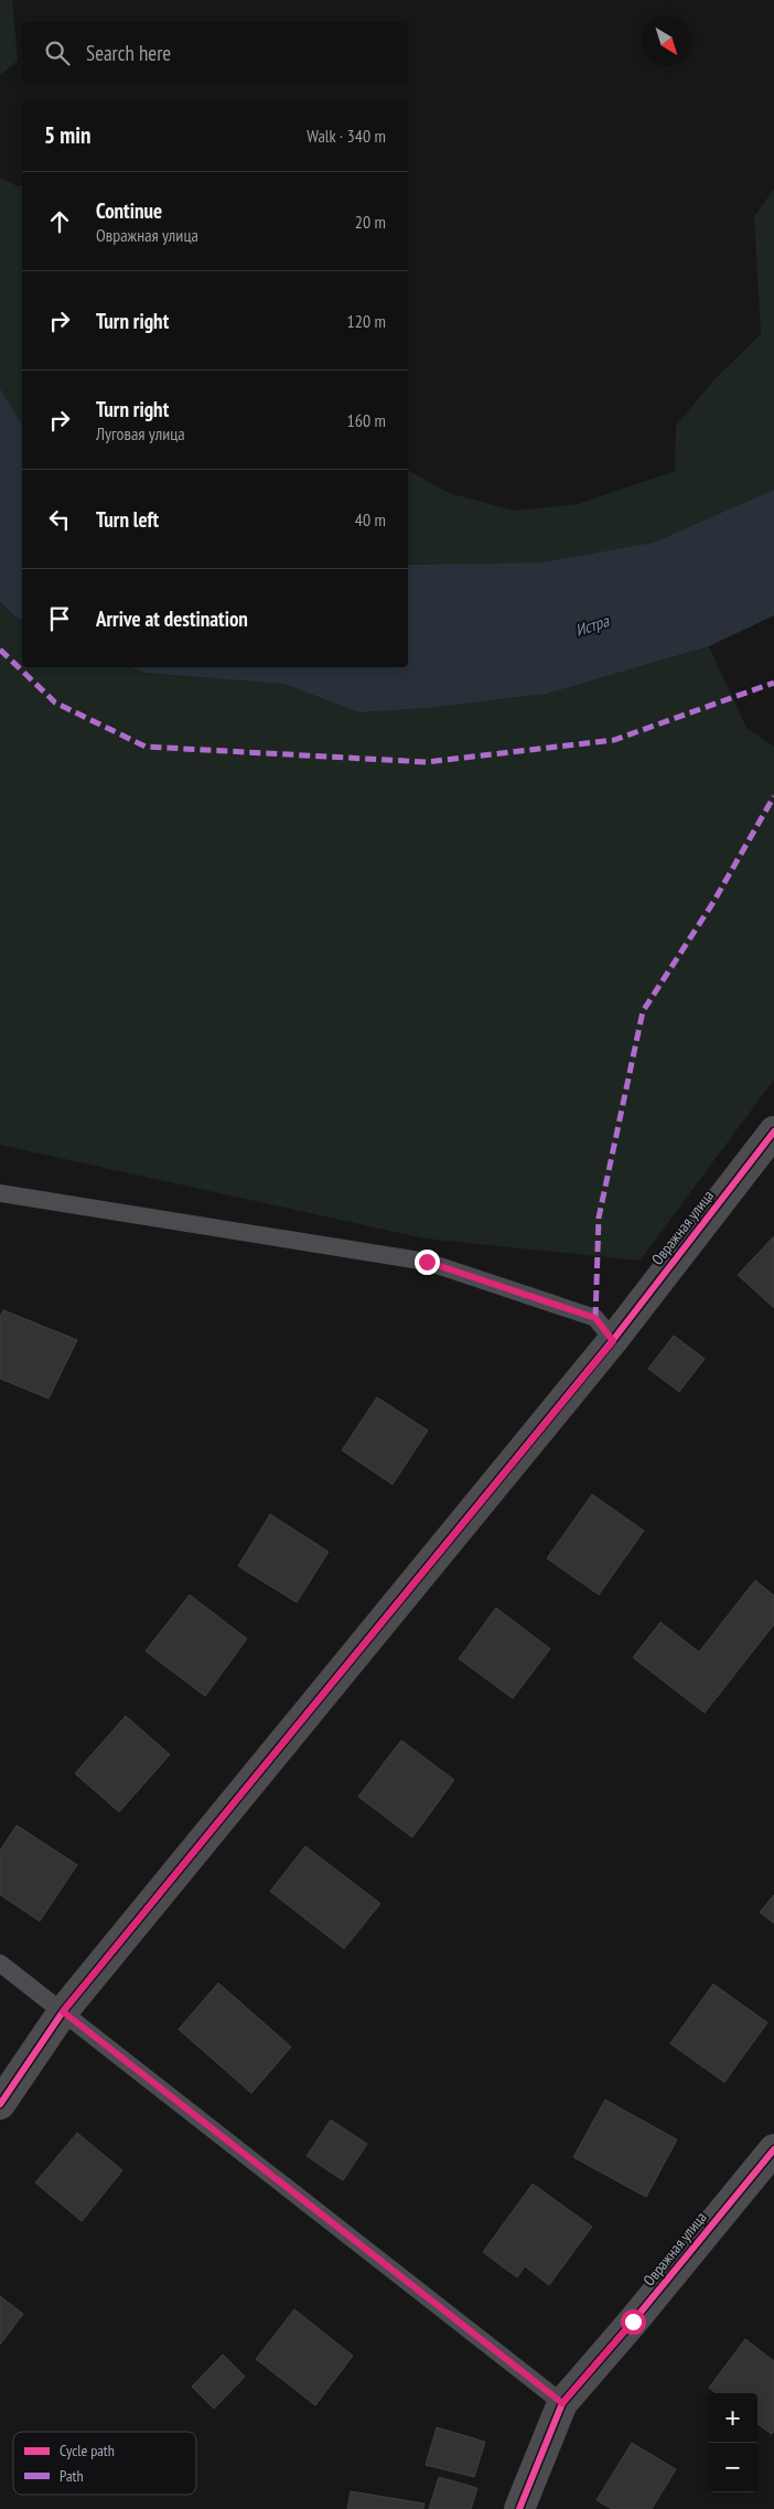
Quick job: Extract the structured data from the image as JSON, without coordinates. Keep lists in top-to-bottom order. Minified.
{"streets":{"street":["Овражная улица"]},"water":["Истра"],"legend":["Cycle path","Path"],"north":"bottom right","page":{"search":"Search here","heading":["5 min","Walk · 340 m"],"list":[["Continue","Овражная улица","20 m"],["Turn right","120 m"],["Turn right","Луговая улица","160 m"],["Turn left","40 m"],"Arrive at destination"],"map_buttons":["+","−"]}}
